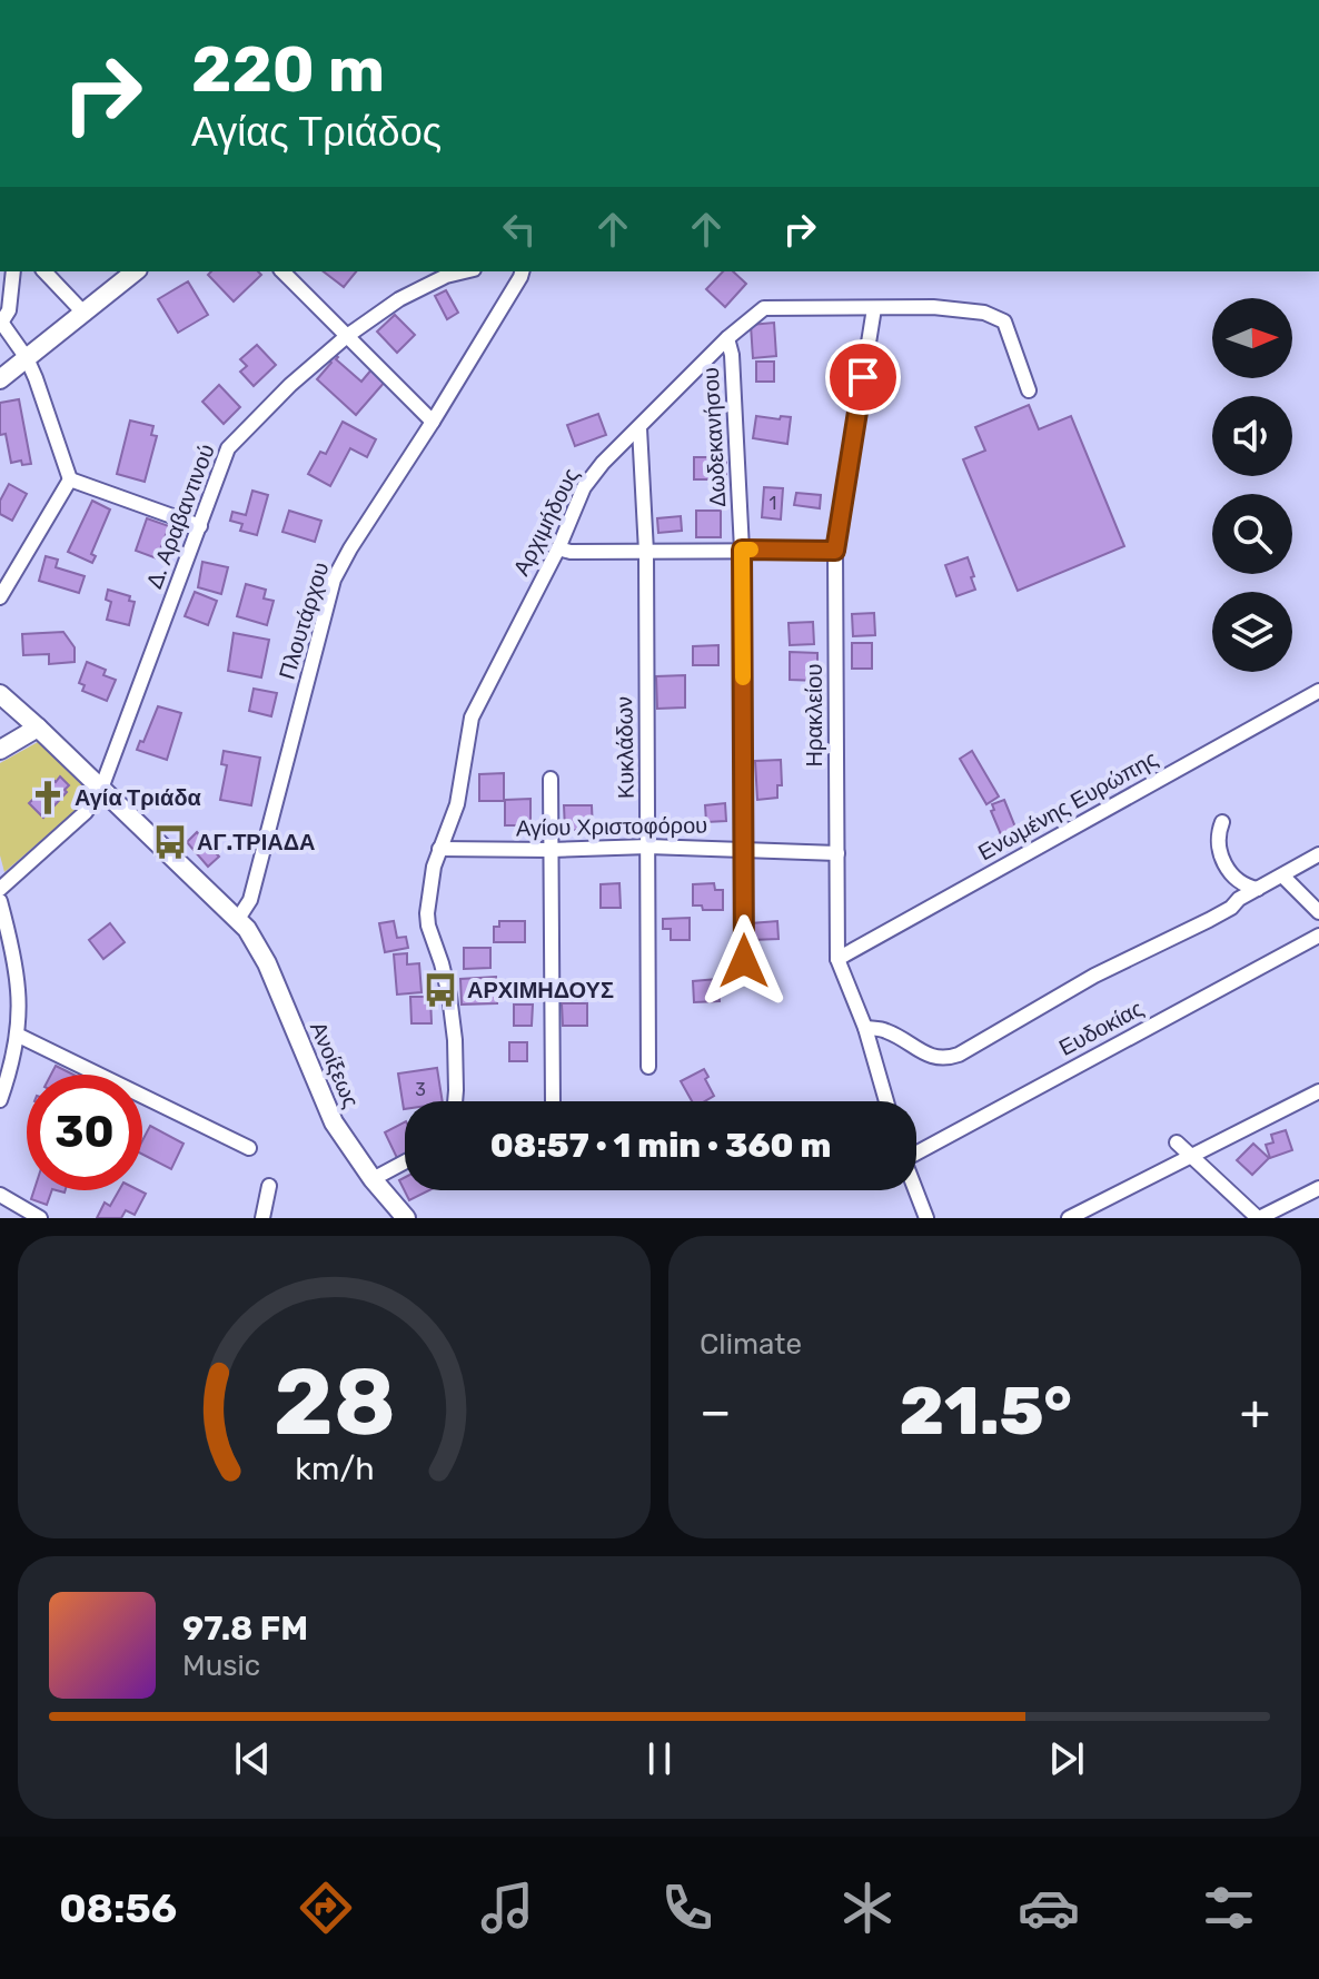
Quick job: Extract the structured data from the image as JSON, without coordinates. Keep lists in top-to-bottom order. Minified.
{"streets":{"street":["Δωδεκανήσου","Δ. Αραβαντινού","Αρχιμήδους","Πλουτάρχου","Ηρακλείου","Κυκλάδων","Ενωμένης Ευρώπης","Αγίου Χριστοφόρου","Ευδοκίας","Ανοίξεως"]},"crossings":[["Δωδεκανήσου","Αρχιμήδους"],["Δωδεκανήσου","Αγίου Χριστοφόρου"],["Δ. Αραβαντινού","Ανοίξεως"],["Αρχιμήδους","Ηρακλείου"],["Αρχιμήδους","Κυκλάδων"],["Αρχιμήδους","Αγίου Χριστοφόρου"],["Πλουτάρχου","Ανοίξεως"],["Ηρακλείου","Ενωμένης Ευρώπης"],["Ηρακλείου","Αγίου Χριστοφόρου"],["Κυκλάδων","Αγίου Χριστοφόρου"]],"places":{"church":["Αγία Τριάδα"],"bus stop":["ΑΓ.ΤΡΙΑΔΑ","ΑΡΧΙΜΗΔΟΥΣ"]},"house_numbers":["1","3"],"north":"right","page":{"turn":["220 m","Αγίας Τριάδος"],"limit":"30","trip":"08:57 · 1 min · 360 m","tile":"Climate","heat":["−","21.5°","+"],"song":["97.8 FM","Music"],"tabs":"08:56","gauge":["28","km/h"]}}
